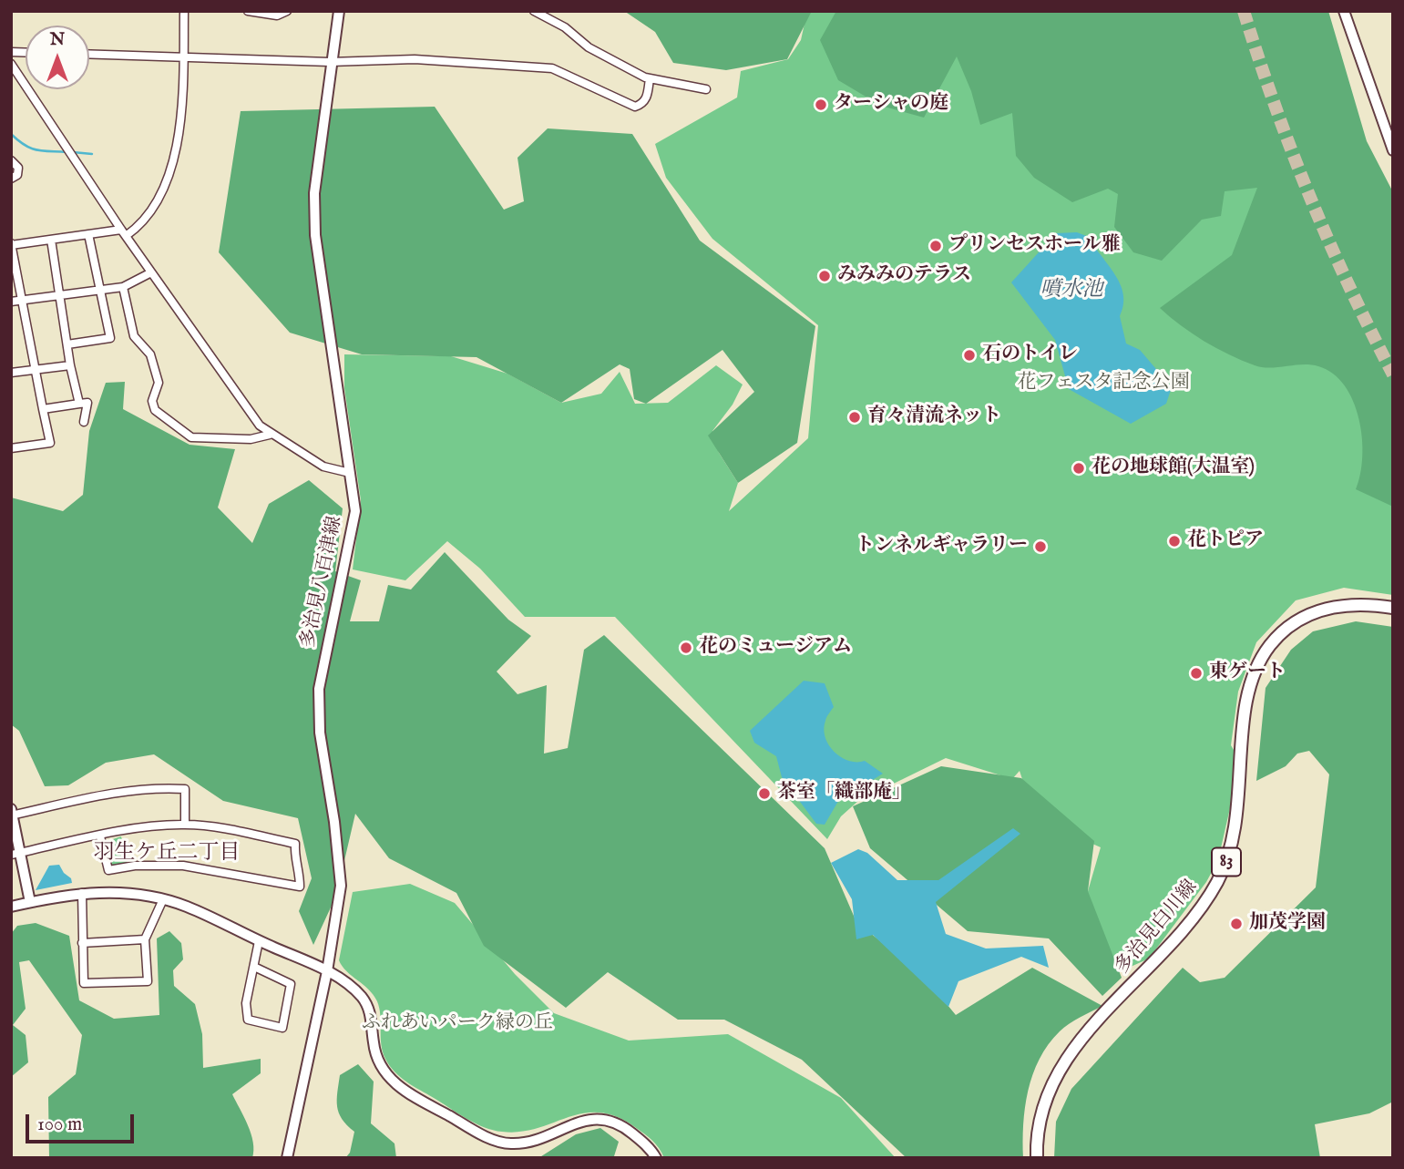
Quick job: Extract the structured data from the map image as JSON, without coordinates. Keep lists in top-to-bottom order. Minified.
{"streets":{"main road":["多治見八百津線","83","多治見白川線"]},"districts":["羽生ケ丘二丁目"],"water":["噴水池"],"parks":["花フェスタ記念公園","ふれあいパーク緑の丘"],"places":["ターシャの庭","プリンセスホール雅","みみみのテラス","石のトイレ","育々清流ネット","花の地球館(大温室)","花トピア","トンネルギャラリー","花のミュージアム","東ゲート","茶室「織部庵」","加茂学園"],"scale_bar":"100 m","north":"top"}
